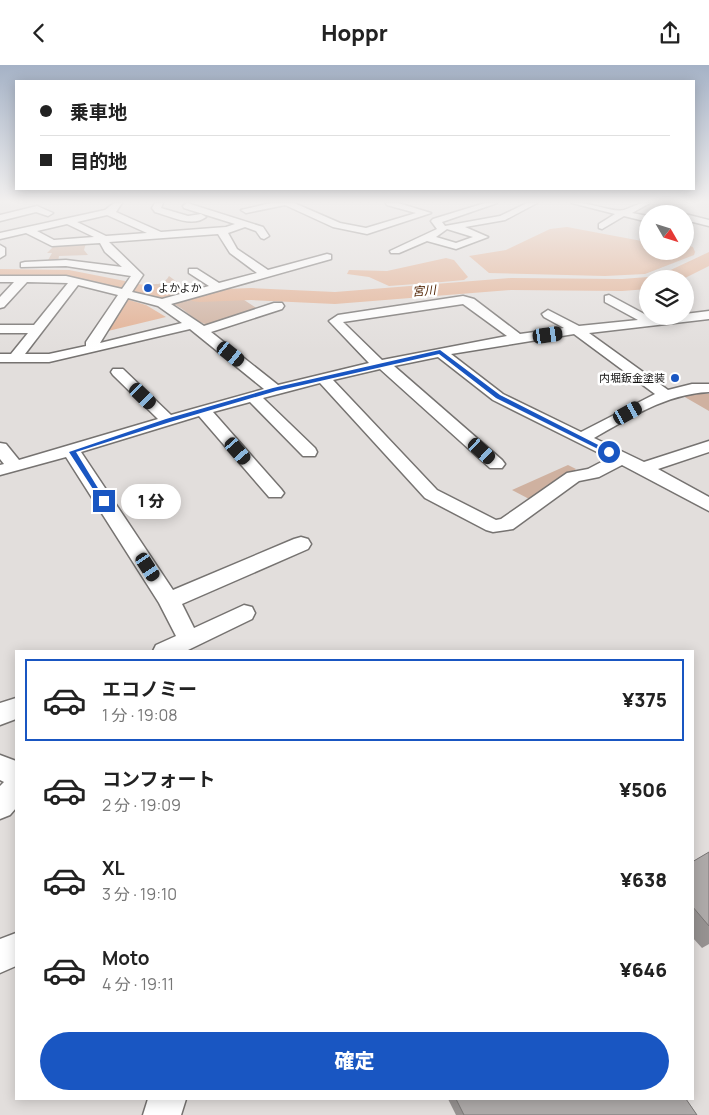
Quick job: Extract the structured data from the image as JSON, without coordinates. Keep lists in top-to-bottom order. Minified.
{"water":["宮川"],"places":["よかよか","内堀鈑金塗装"],"north":"bottom right","page":{"header":"Hoppr","banner":["乗車地","目的地"],"bubble":"1 分","list":[{"name":"エコノミー","note":"1 分 · 19:08","value":"¥375"},{"name":"コンフォート","note":"2 分 · 19:09","value":"¥506"},{"name":"XL","note":"3 分 · 19:10","value":"¥638"},{"name":"Moto","note":"4 分 · 19:11","value":"¥646"}],"buttons":"確定"}}
